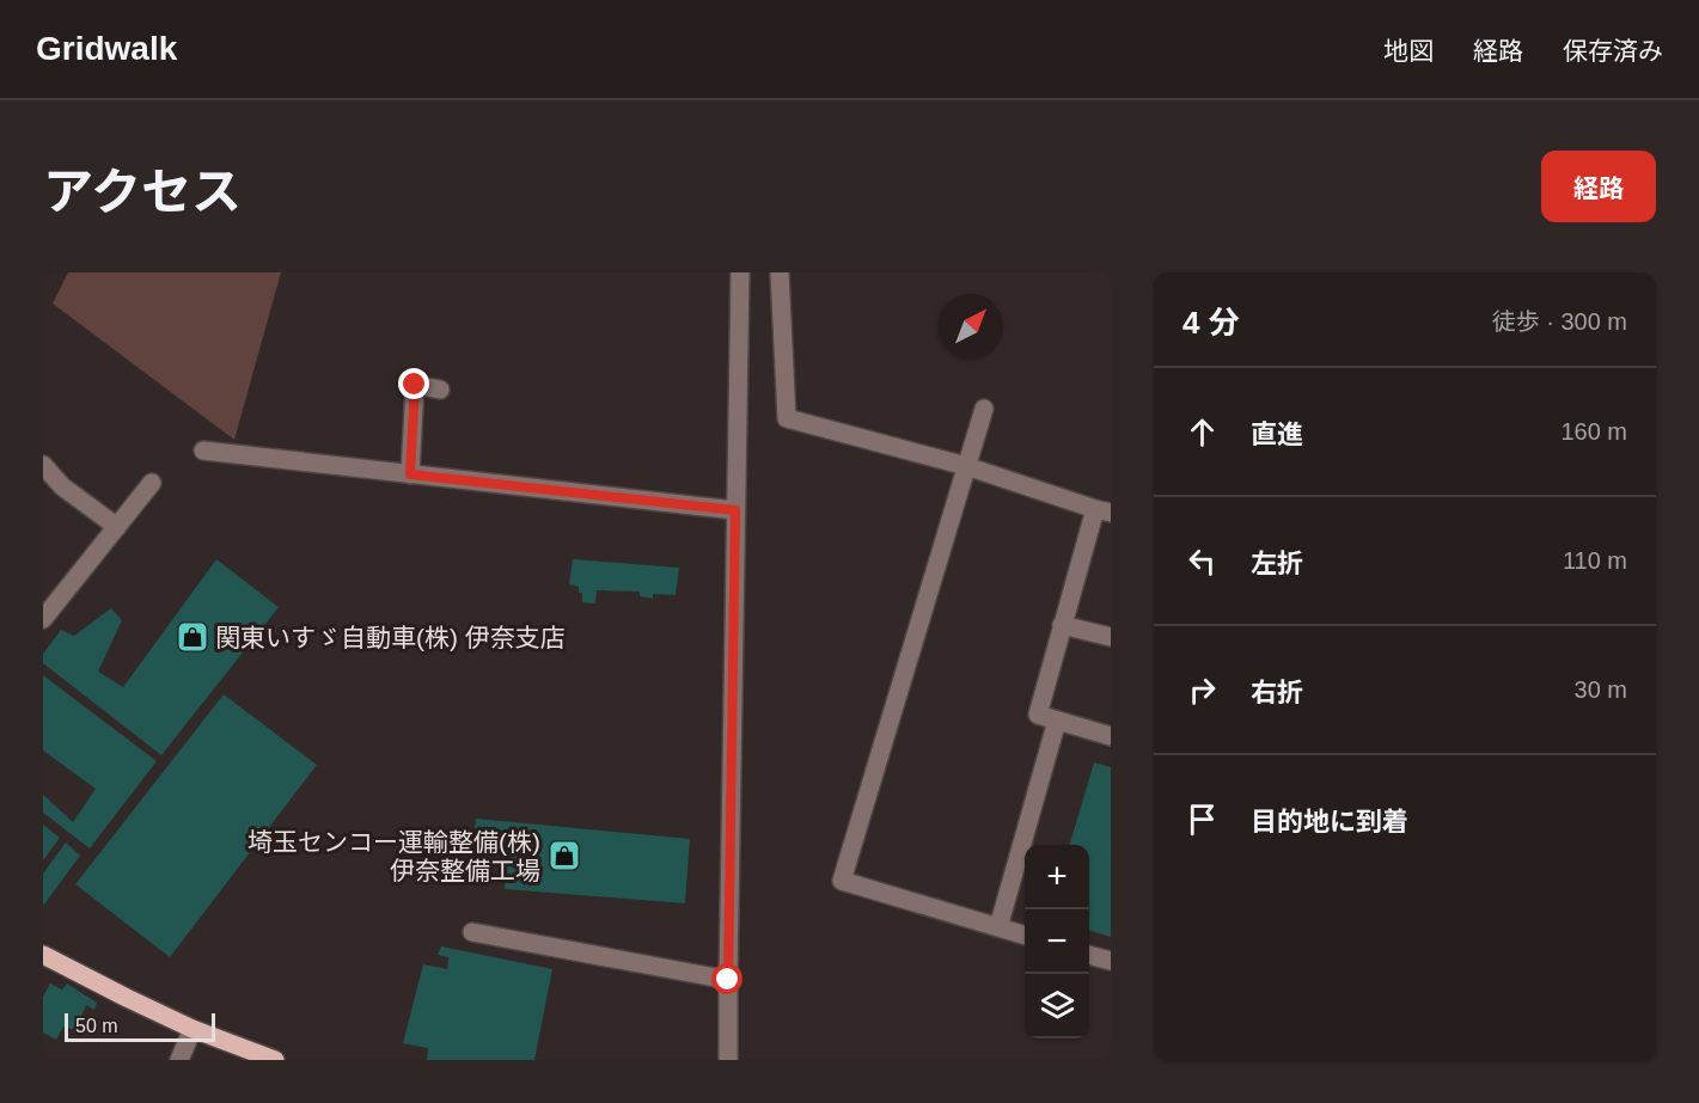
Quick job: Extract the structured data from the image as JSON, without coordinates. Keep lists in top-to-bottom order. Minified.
{"places":{"shop":["関東いすゞ自動車(株) 伊奈支店","埼玉センコー運輸整備(株) 伊奈整備工場"]},"scale_bar":"50 m","north":"top right","page":{"header":"Gridwalk","nav":["地図","経路","保存済み"],"title":"アクセス","buttons":"経路","heading":["4 分","徒歩 · 300 m"],"list":[["直進","160 m"],["左折","110 m"],["右折","30 m"],"目的地に到着"],"map_buttons":["+","−"],"scale":"50 m"}}
